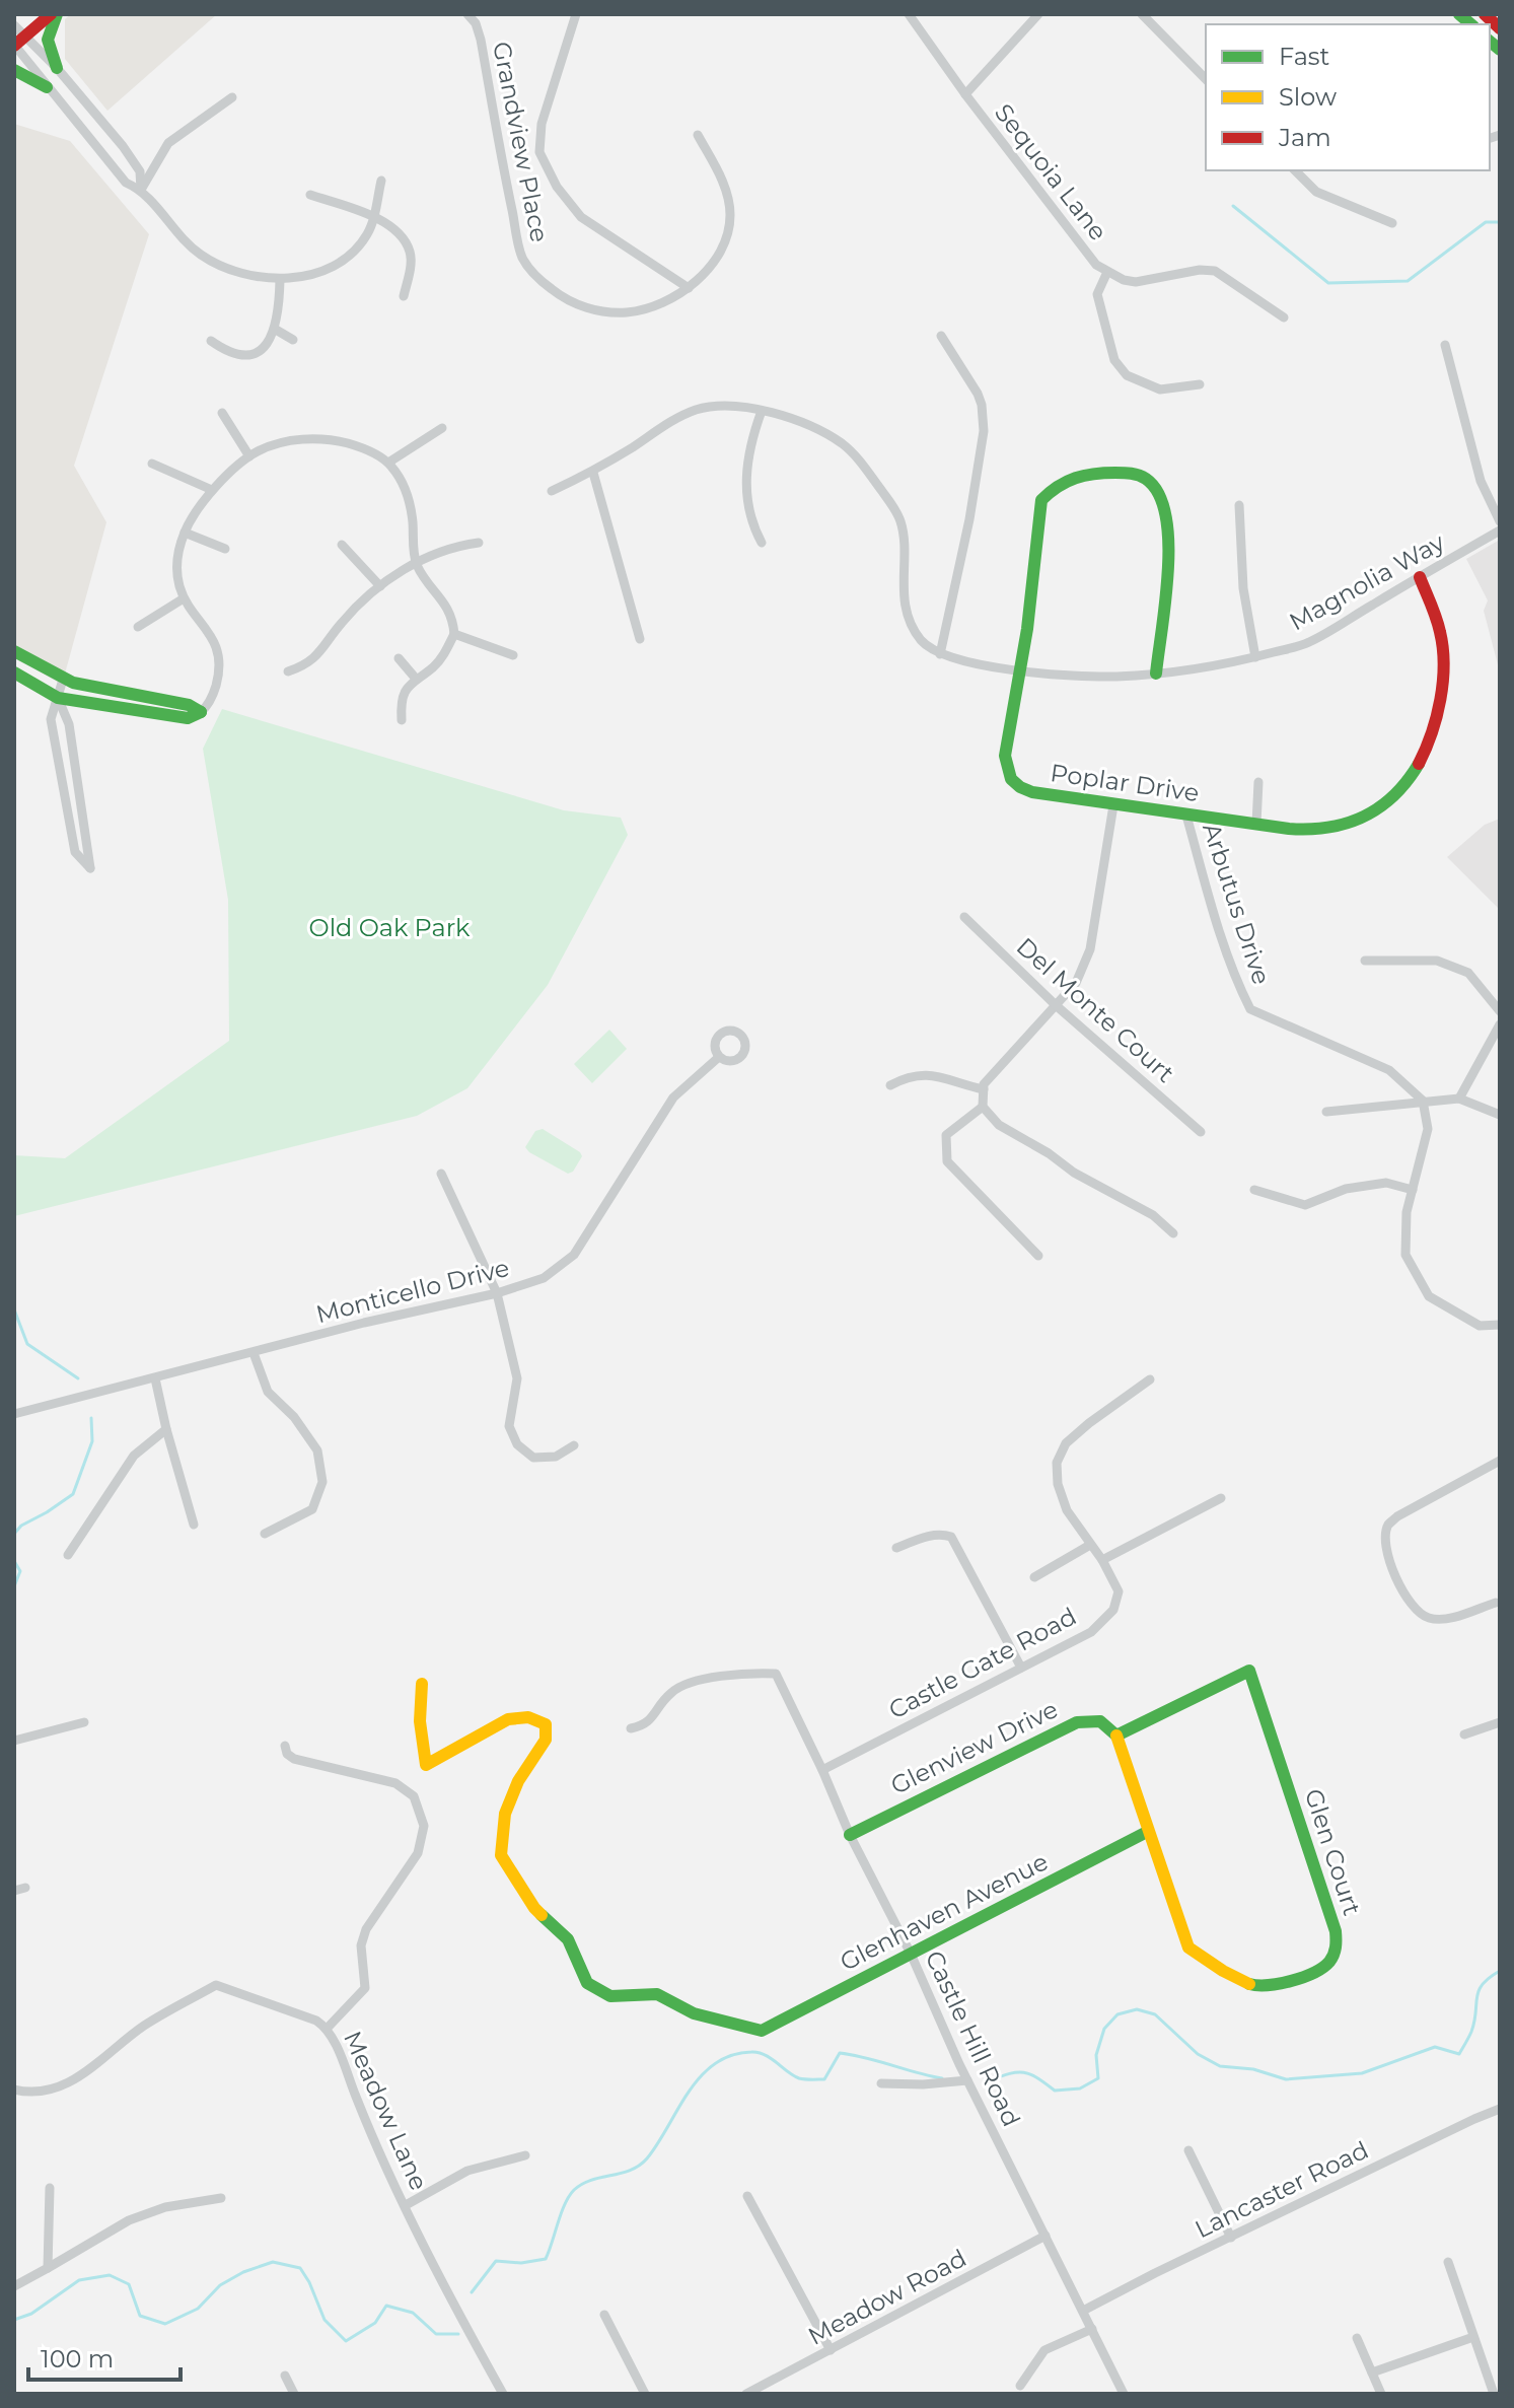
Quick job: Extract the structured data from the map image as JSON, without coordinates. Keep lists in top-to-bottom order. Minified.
{"streets":{"street":["Grandview Place","Sequoia Lane","Magnolia Way","Poplar Drive","Arbutus Drive","Del Monte Court","Monticello Drive","Castle Gate Road","Glenview Drive","Glen Court","Glenhaven Avenue","Castle Hill Road","Meadow Lane","Lancaster Road","Meadow Road"]},"crossings":[["Magnolia Way","Poplar Drive"],["Poplar Drive","Arbutus Drive"],["Castle Gate Road","Castle Hill Road"],["Glenview Drive","Glen Court"],["Glenview Drive","Castle Hill Road"],["Glen Court","Glenhaven Avenue"],["Glenhaven Avenue","Castle Hill Road"],["Castle Hill Road","Lancaster Road"],["Castle Hill Road","Meadow Road"]],"parks":["Old Oak Park"],"legend":["Fast","Slow","Jam"],"scale_bar":"100 m"}
